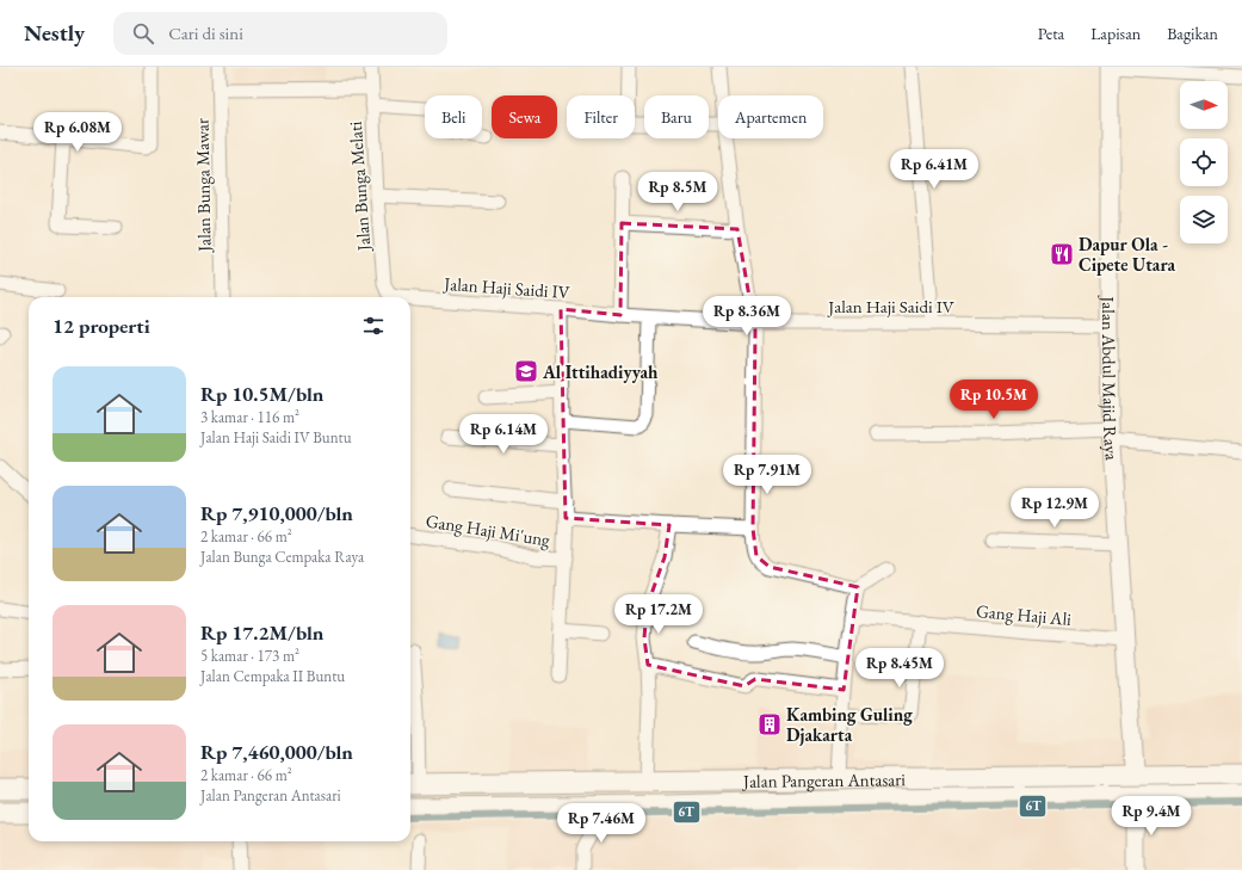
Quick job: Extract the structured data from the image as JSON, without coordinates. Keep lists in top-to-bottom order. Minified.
{"streets":{"main road":["Jalan Pangeran Antasari"],"street":["Jalan Bunga Mawar","Jalan Bunga Melati","Jalan Haji Saidi IV","Jalan Abdul Majid Raya","Gang Haji Mi'ung","Gang Haji Ali"]},"crossings":[["Jalan Haji Saidi IV","Jalan Abdul Majid Raya"],["Jalan Abdul Majid Raya","Gang Haji Ali"],["Jalan Abdul Majid Raya","Jalan Pangeran Antasari"]],"places":{"restaurant":["Dapur Ola - Cipete Utara"],"school or university":["Al Ittihadiyyah"],"building":["Kambing Guling Djakarta"]},"lines":["transit line 6T"],"north":"right","page":{"header":"Nestly","search":"Cari di sini","nav":["Peta","Lapisan","Bagikan"],"chip":["Beli","Sewa","Filter","Baru","Apartemen"],"price":["Rp 6.08M","Rp 6.41M","Rp 8.5M","Rp 8.36M","Rp 10.5M","Rp 6.14M","Rp 7.91M","Rp 12.9M","Rp 17.2M","Rp 8.45M","Rp 9.4M","Rp 7.46M"],"heading":"12 properti","list":[{"name":"Rp 10.5M/bln","note":"3 kamar · 116 m² · Jalan Haji Saidi IV Buntu"},{"name":"Rp 7,910,000/bln","note":"2 kamar · 66 m² · Jalan Bunga Cempaka Raya"},{"name":"Rp 17.2M/bln","note":"5 kamar · 173 m² · Jalan Cempaka II Buntu"},{"name":"Rp 7,460,000/bln","note":"2 kamar · 66 m² · Jalan Pangeran Antasari"}]}}
